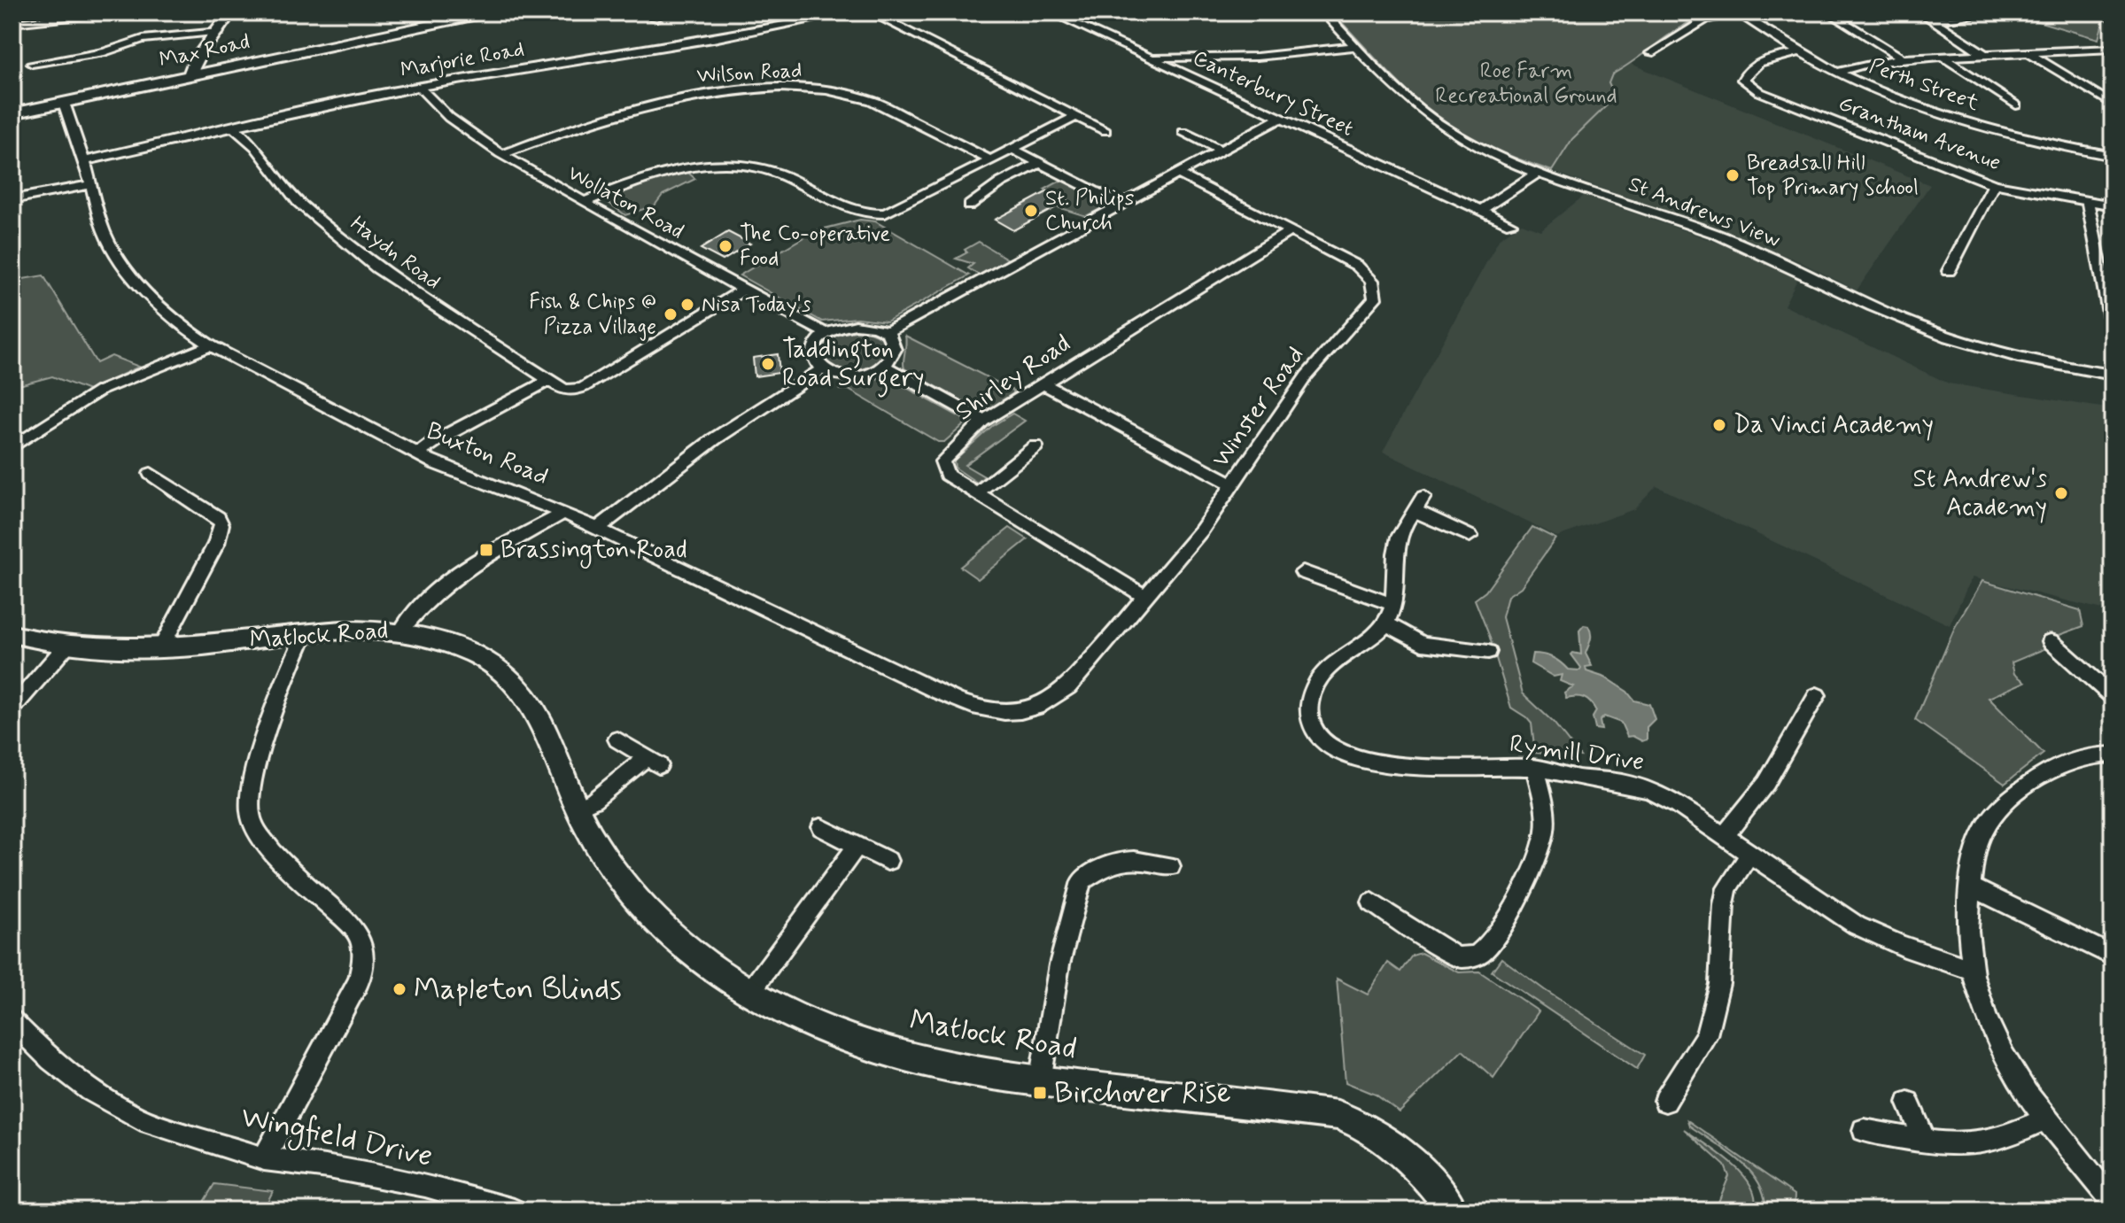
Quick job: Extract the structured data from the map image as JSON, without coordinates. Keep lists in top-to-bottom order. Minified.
{"streets":{"street":["Max Road","Marjorie Road","Wilson Road","Perth Street","Canterbury Street","Grantham Avenue","Wollaton Road","St Andrews View","Haydn Road","Shirley Road","Winster Road","Buxton Road","Matlock Road","Rymill Drive","Wingfield Drive"]},"crossings":[["Max Road","Buxton Road"],["Marjorie Road","Wollaton Road"],["Marjorie Road","Haydn Road"],["Marjorie Road","Buxton Road"],["Wilson Road","Wollaton Road"],["Perth Street","Grantham Avenue"],["Shirley Road","Winster Road"],["Winster Road","Buxton Road"]],"parks":["Roe Farm Recreational Ground"],"places":{"other":["Breadsall Hill Top Primary School","St. Philips Church","The Co-operative Food","Nisa Today's","Fish & Chips @ Pizza Village","Taddington Road Surgery","Da Vinci Academy","St Andrew's Academy","Mapleton Blinds"],"transit":["Brassington Road","Birchover Rise"]}}
